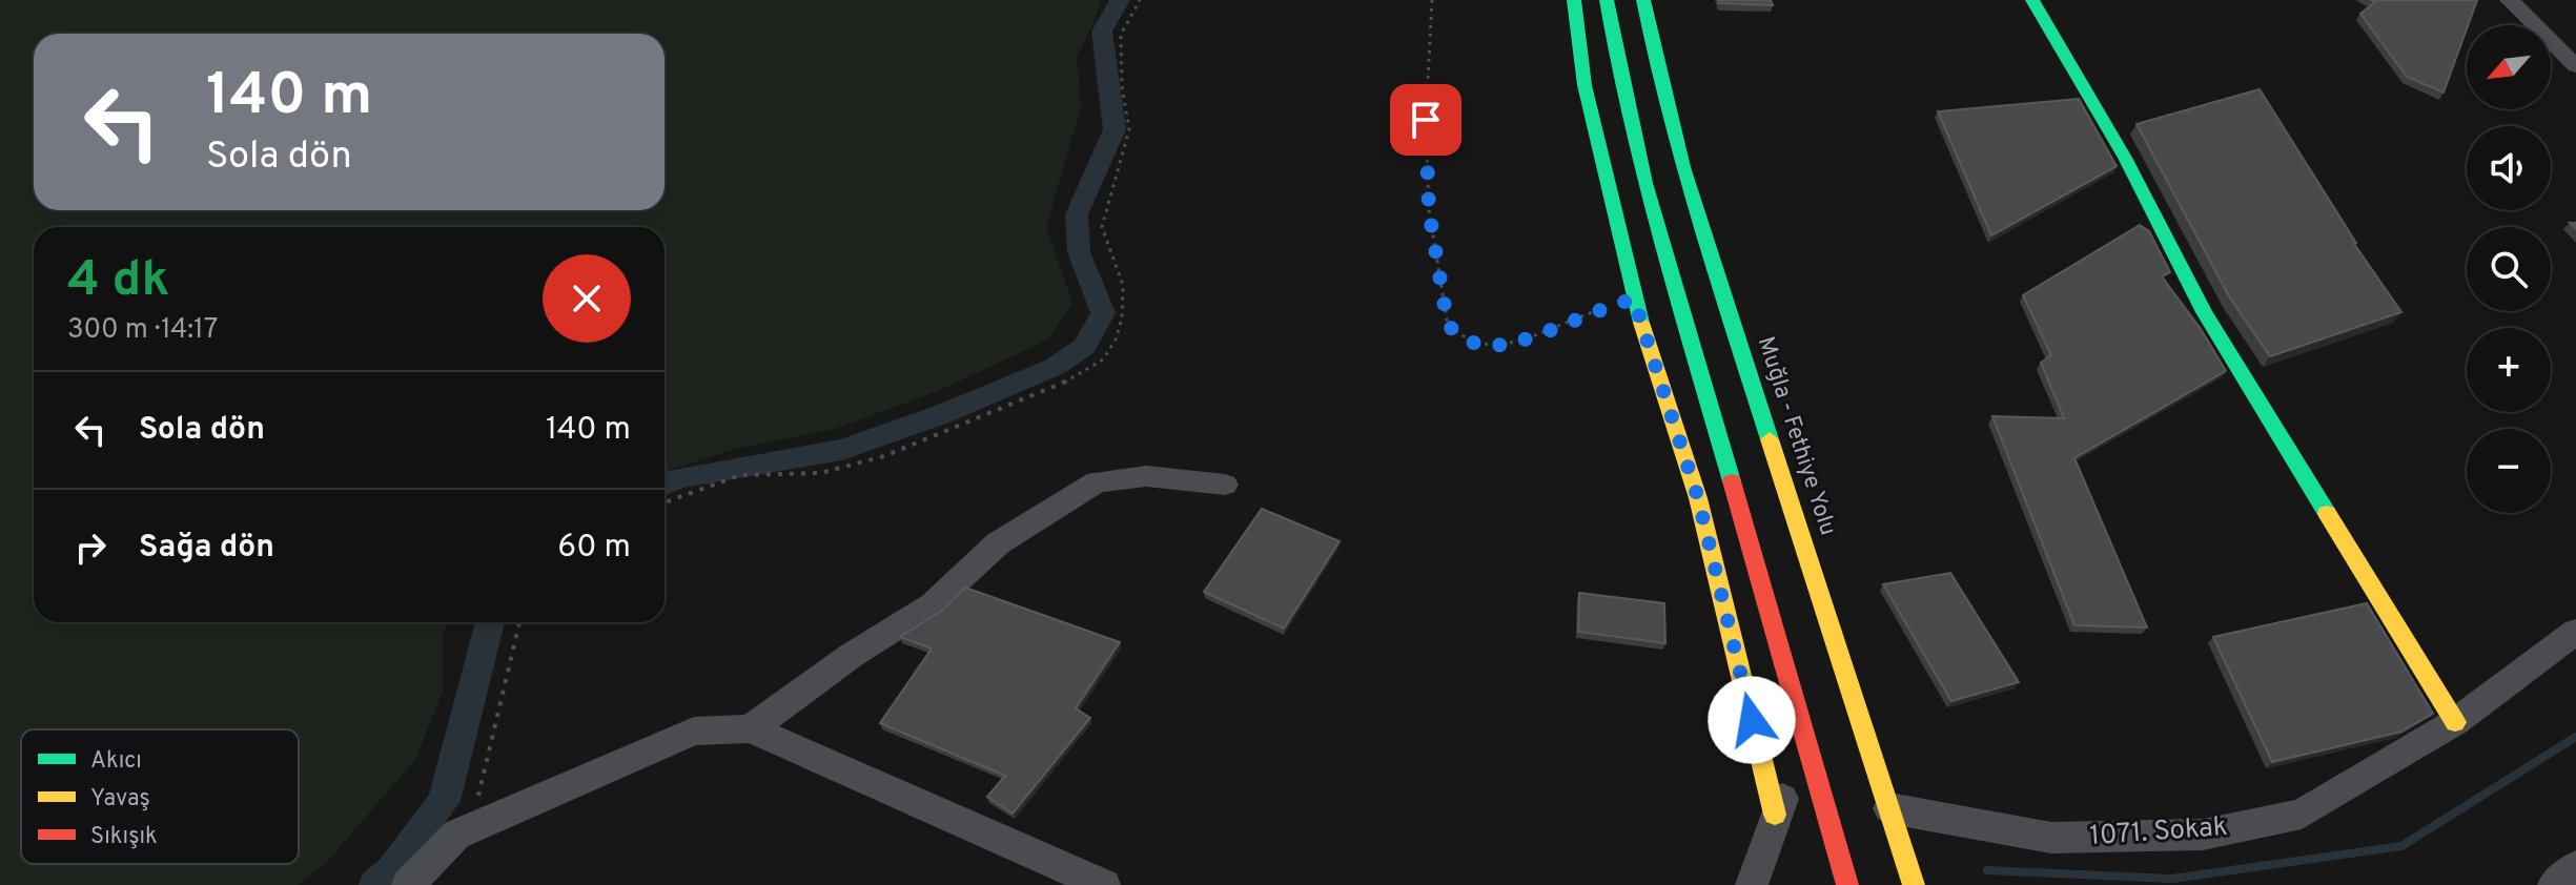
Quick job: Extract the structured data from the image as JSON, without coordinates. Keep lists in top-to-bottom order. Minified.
{"streets":{"main road":["Muğla - Fethiye Yolu"],"street":["1071. Sokak"]},"crossings":[["Muğla - Fethiye Yolu","1071. Sokak"]],"legend":["Akıcı","Yavaş","Sıkışık"],"north":"bottom left","page":{"map_buttons":["+","−"],"turn":["140 m","Sola dön"],"heading":["4 dk","300 m · 14:17"],"list":[{"name":"Sola dön","value":"140 m"},{"name":"Sağa dön","value":"60 m"}]}}
